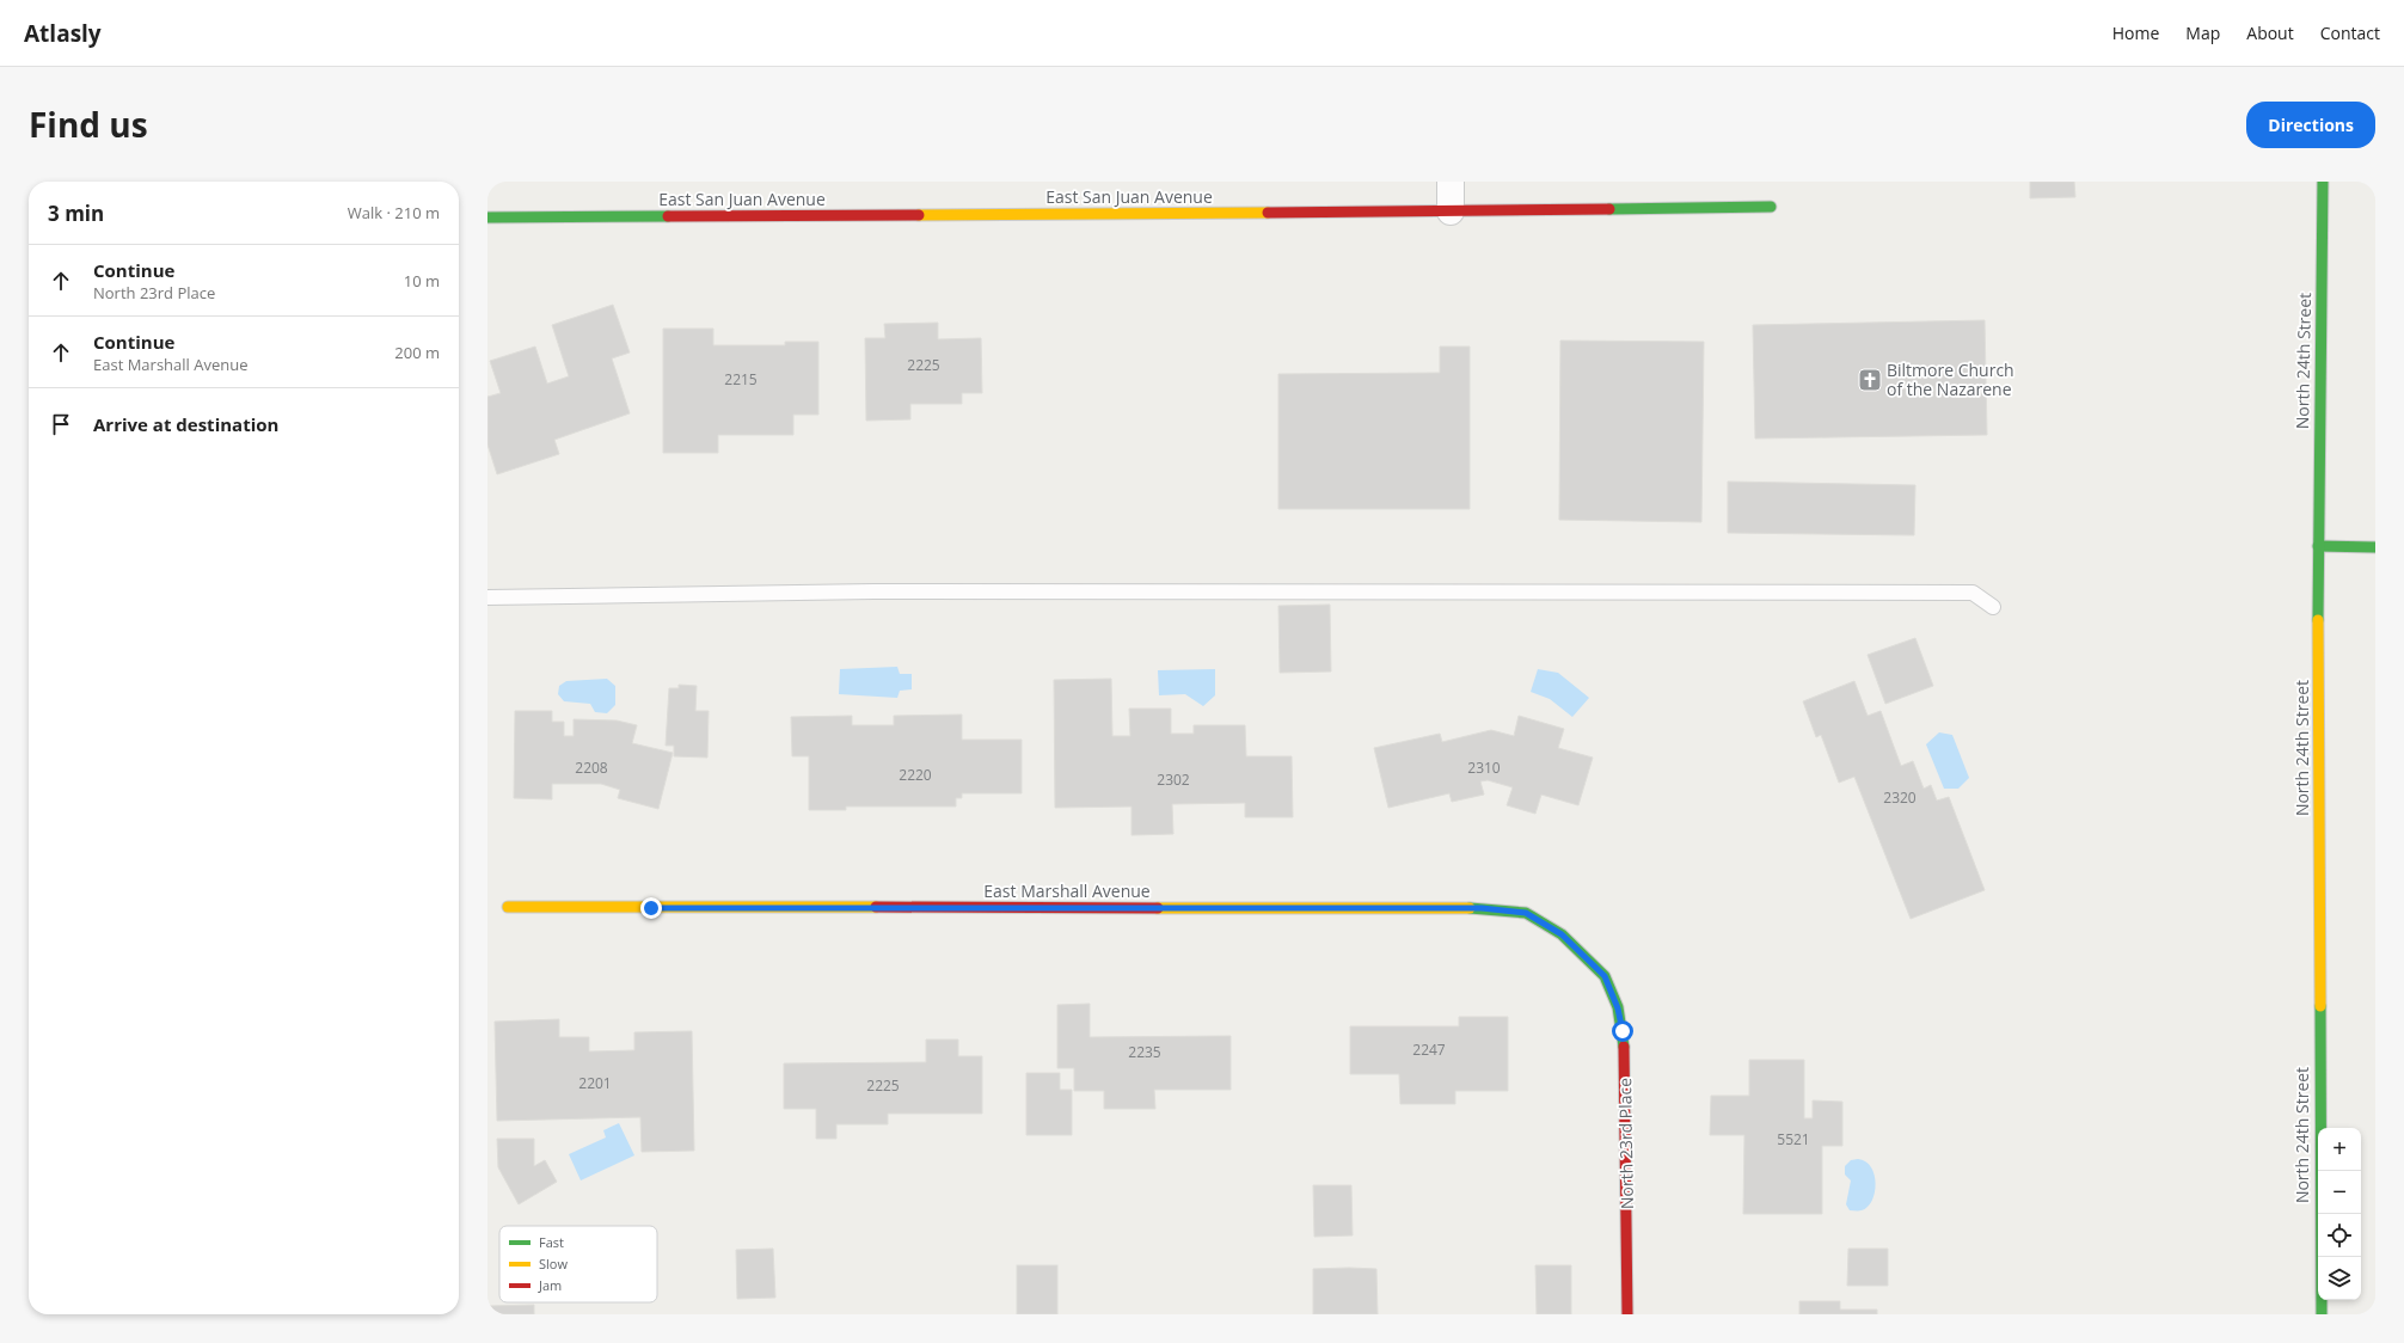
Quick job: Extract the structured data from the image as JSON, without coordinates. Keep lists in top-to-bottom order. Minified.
{"streets":{"street":["East San Juan Avenue","North 24th Street","East Marshall Avenue","North 23rd Place"]},"crossings":[["East Marshall Avenue","North 23rd Place"]],"places":{"church":["Biltmore Church of the Nazarene"]},"house_numbers":["2225","2215","2208","2310","2220","2302","2320","2247","2235","2201","2225","5521"],"legend":["Fast","Slow","Jam"],"page":{"header":"Atlasly","nav":["Home","Map","About","Contact"],"title":"Find us","buttons":"Directions","heading":["3 min","Walk · 210 m"],"list":[["Continue","North 23rd Place","10 m"],["Continue","East Marshall Avenue","200 m"],"Arrive at destination"],"map_buttons":["+","−"]}}
